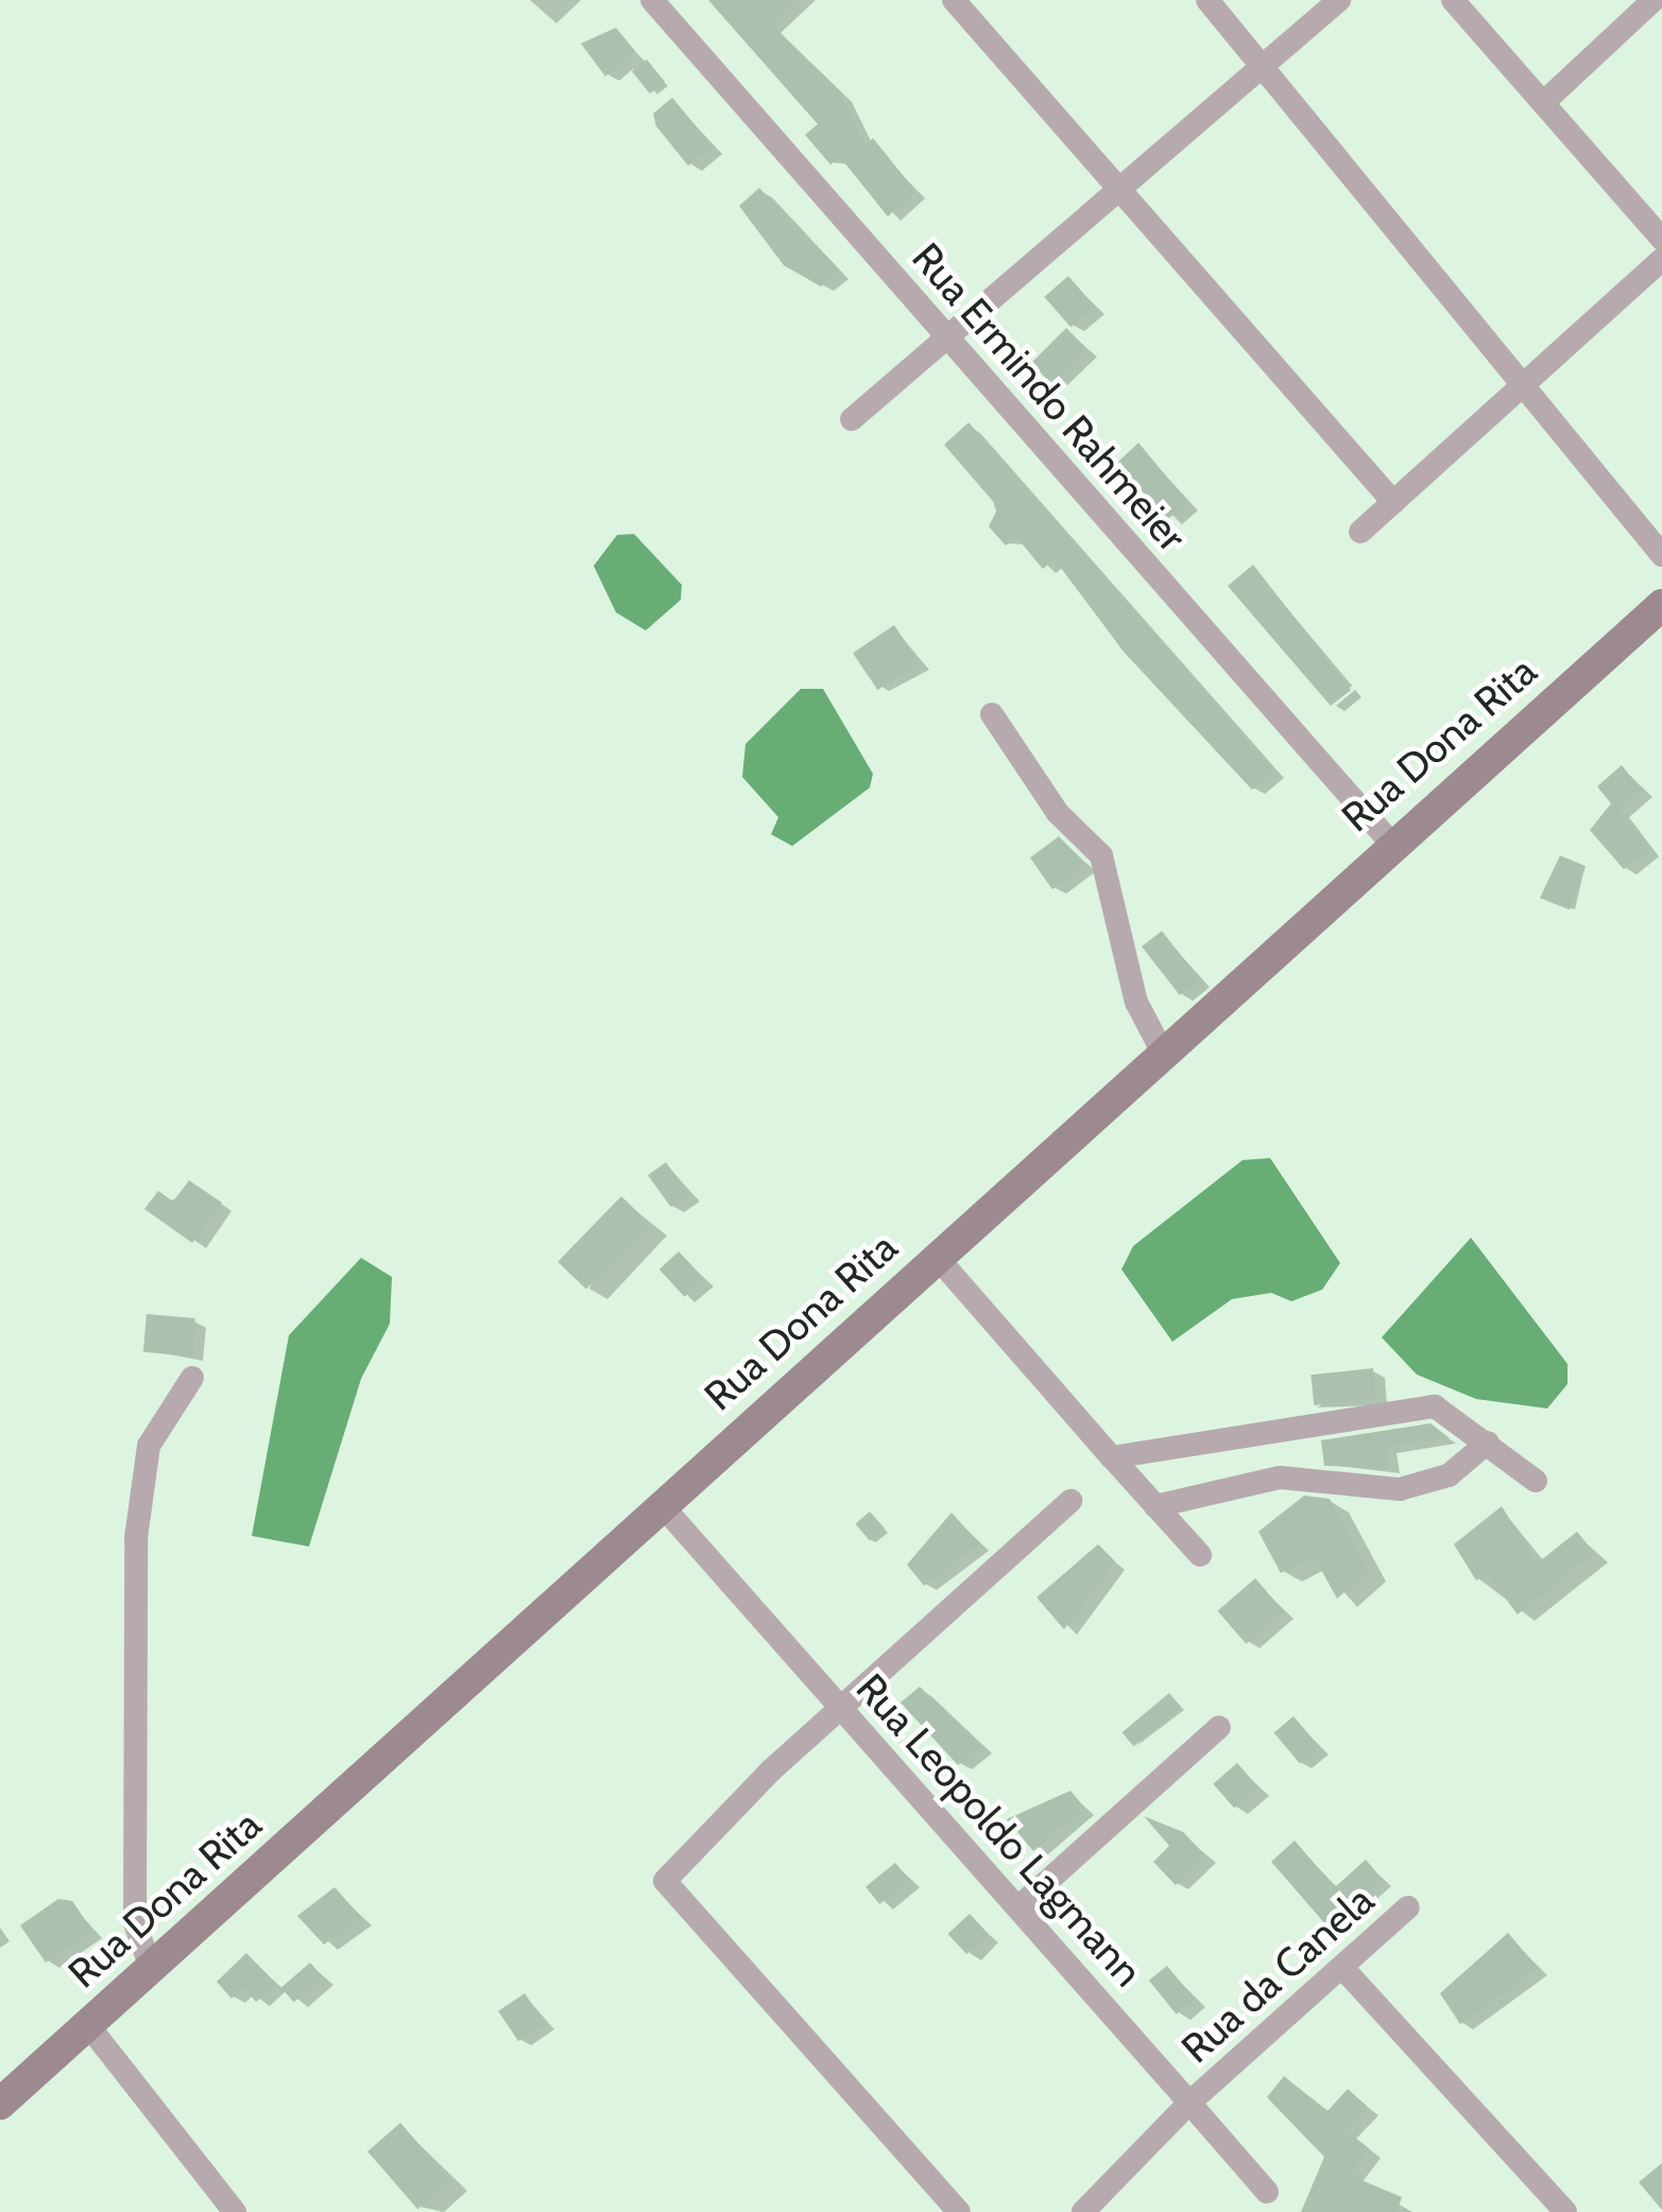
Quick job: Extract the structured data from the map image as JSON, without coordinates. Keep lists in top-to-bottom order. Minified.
{"streets":{"main road":["Rua Dona Rita"],"street":["Rua Ermindo Rahmeier","Rua Leopoldo Lagmann","Rua da Canela"]},"crossings":[["Rua Ermindo Rahmeier","Rua Dona Rita"],["Rua Dona Rita","Rua Leopoldo Lagmann"],["Rua Leopoldo Lagmann","Rua da Canela"]]}
